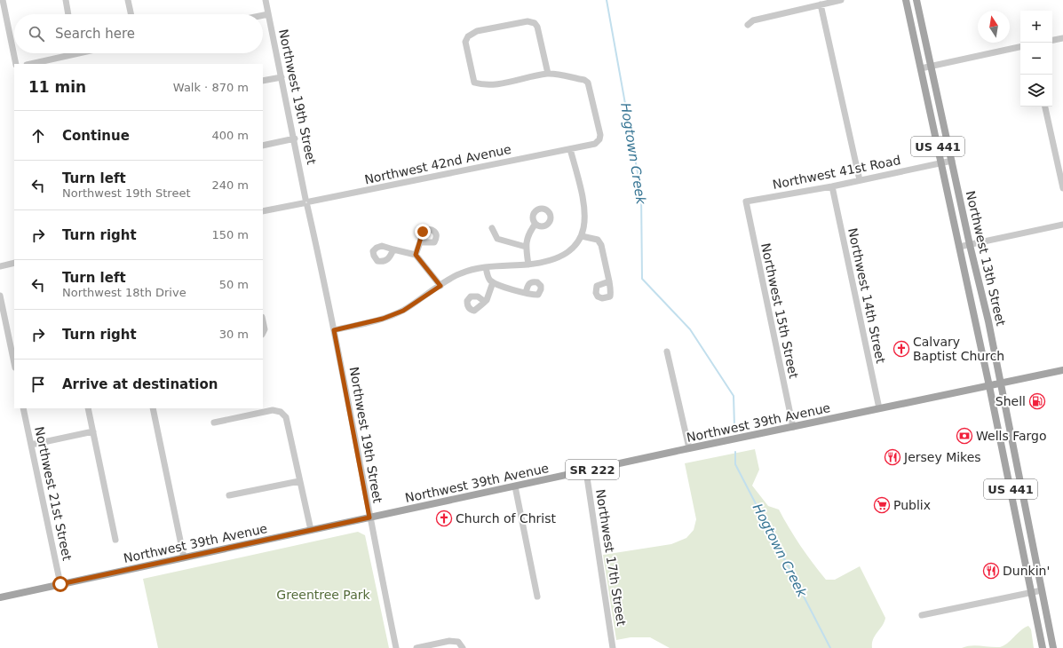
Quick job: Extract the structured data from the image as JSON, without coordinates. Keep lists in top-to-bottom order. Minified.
{"streets":{"main road":["US 441","Northwest 13th Street","Northwest 39th Avenue","SR 222"],"street":["Northwest 19th Street","Northwest 42nd Avenue","Northwest 41st Road","Northwest 14th Street","Northwest 15th Street","Northwest 21st Street","Northwest 17th Street"]},"crossings":[["Northwest 19th Street","Northwest 42nd Avenue"],["Northwest 19th Street","Northwest 39th Avenue"],["Northwest 41st Road","Northwest 13th Street"],["Northwest 41st Road","Northwest 14th Street"],["Northwest 41st Road","Northwest 15th Street"],["Northwest 13th Street","Northwest 39th Avenue"],["Northwest 14th Street","Northwest 39th Avenue"],["Northwest 15th Street","Northwest 39th Avenue"],["Northwest 39th Avenue","Northwest 21st Street"],["Northwest 39th Avenue","Northwest 17th Street"]],"water":["Hogtown Creek"],"parks":["Greentree Park"],"places":{"church":["Calvary Baptist Church","Church of Christ"],"fuel station":["Shell"],"bank":["Wells Fargo"],"restaurant":["Jersey Mikes","Dunkin'"],"supermarket":["Publix"]},"north":"top","page":{"map_buttons":["+","−"],"search":"Search here","heading":["11 min","Walk · 870 m"],"list":[["Continue","400 m"],["Turn left","Northwest 19th Street","240 m"],["Turn right","150 m"],["Turn left","Northwest 18th Drive","50 m"],["Turn right","30 m"],"Arrive at destination"]}}
